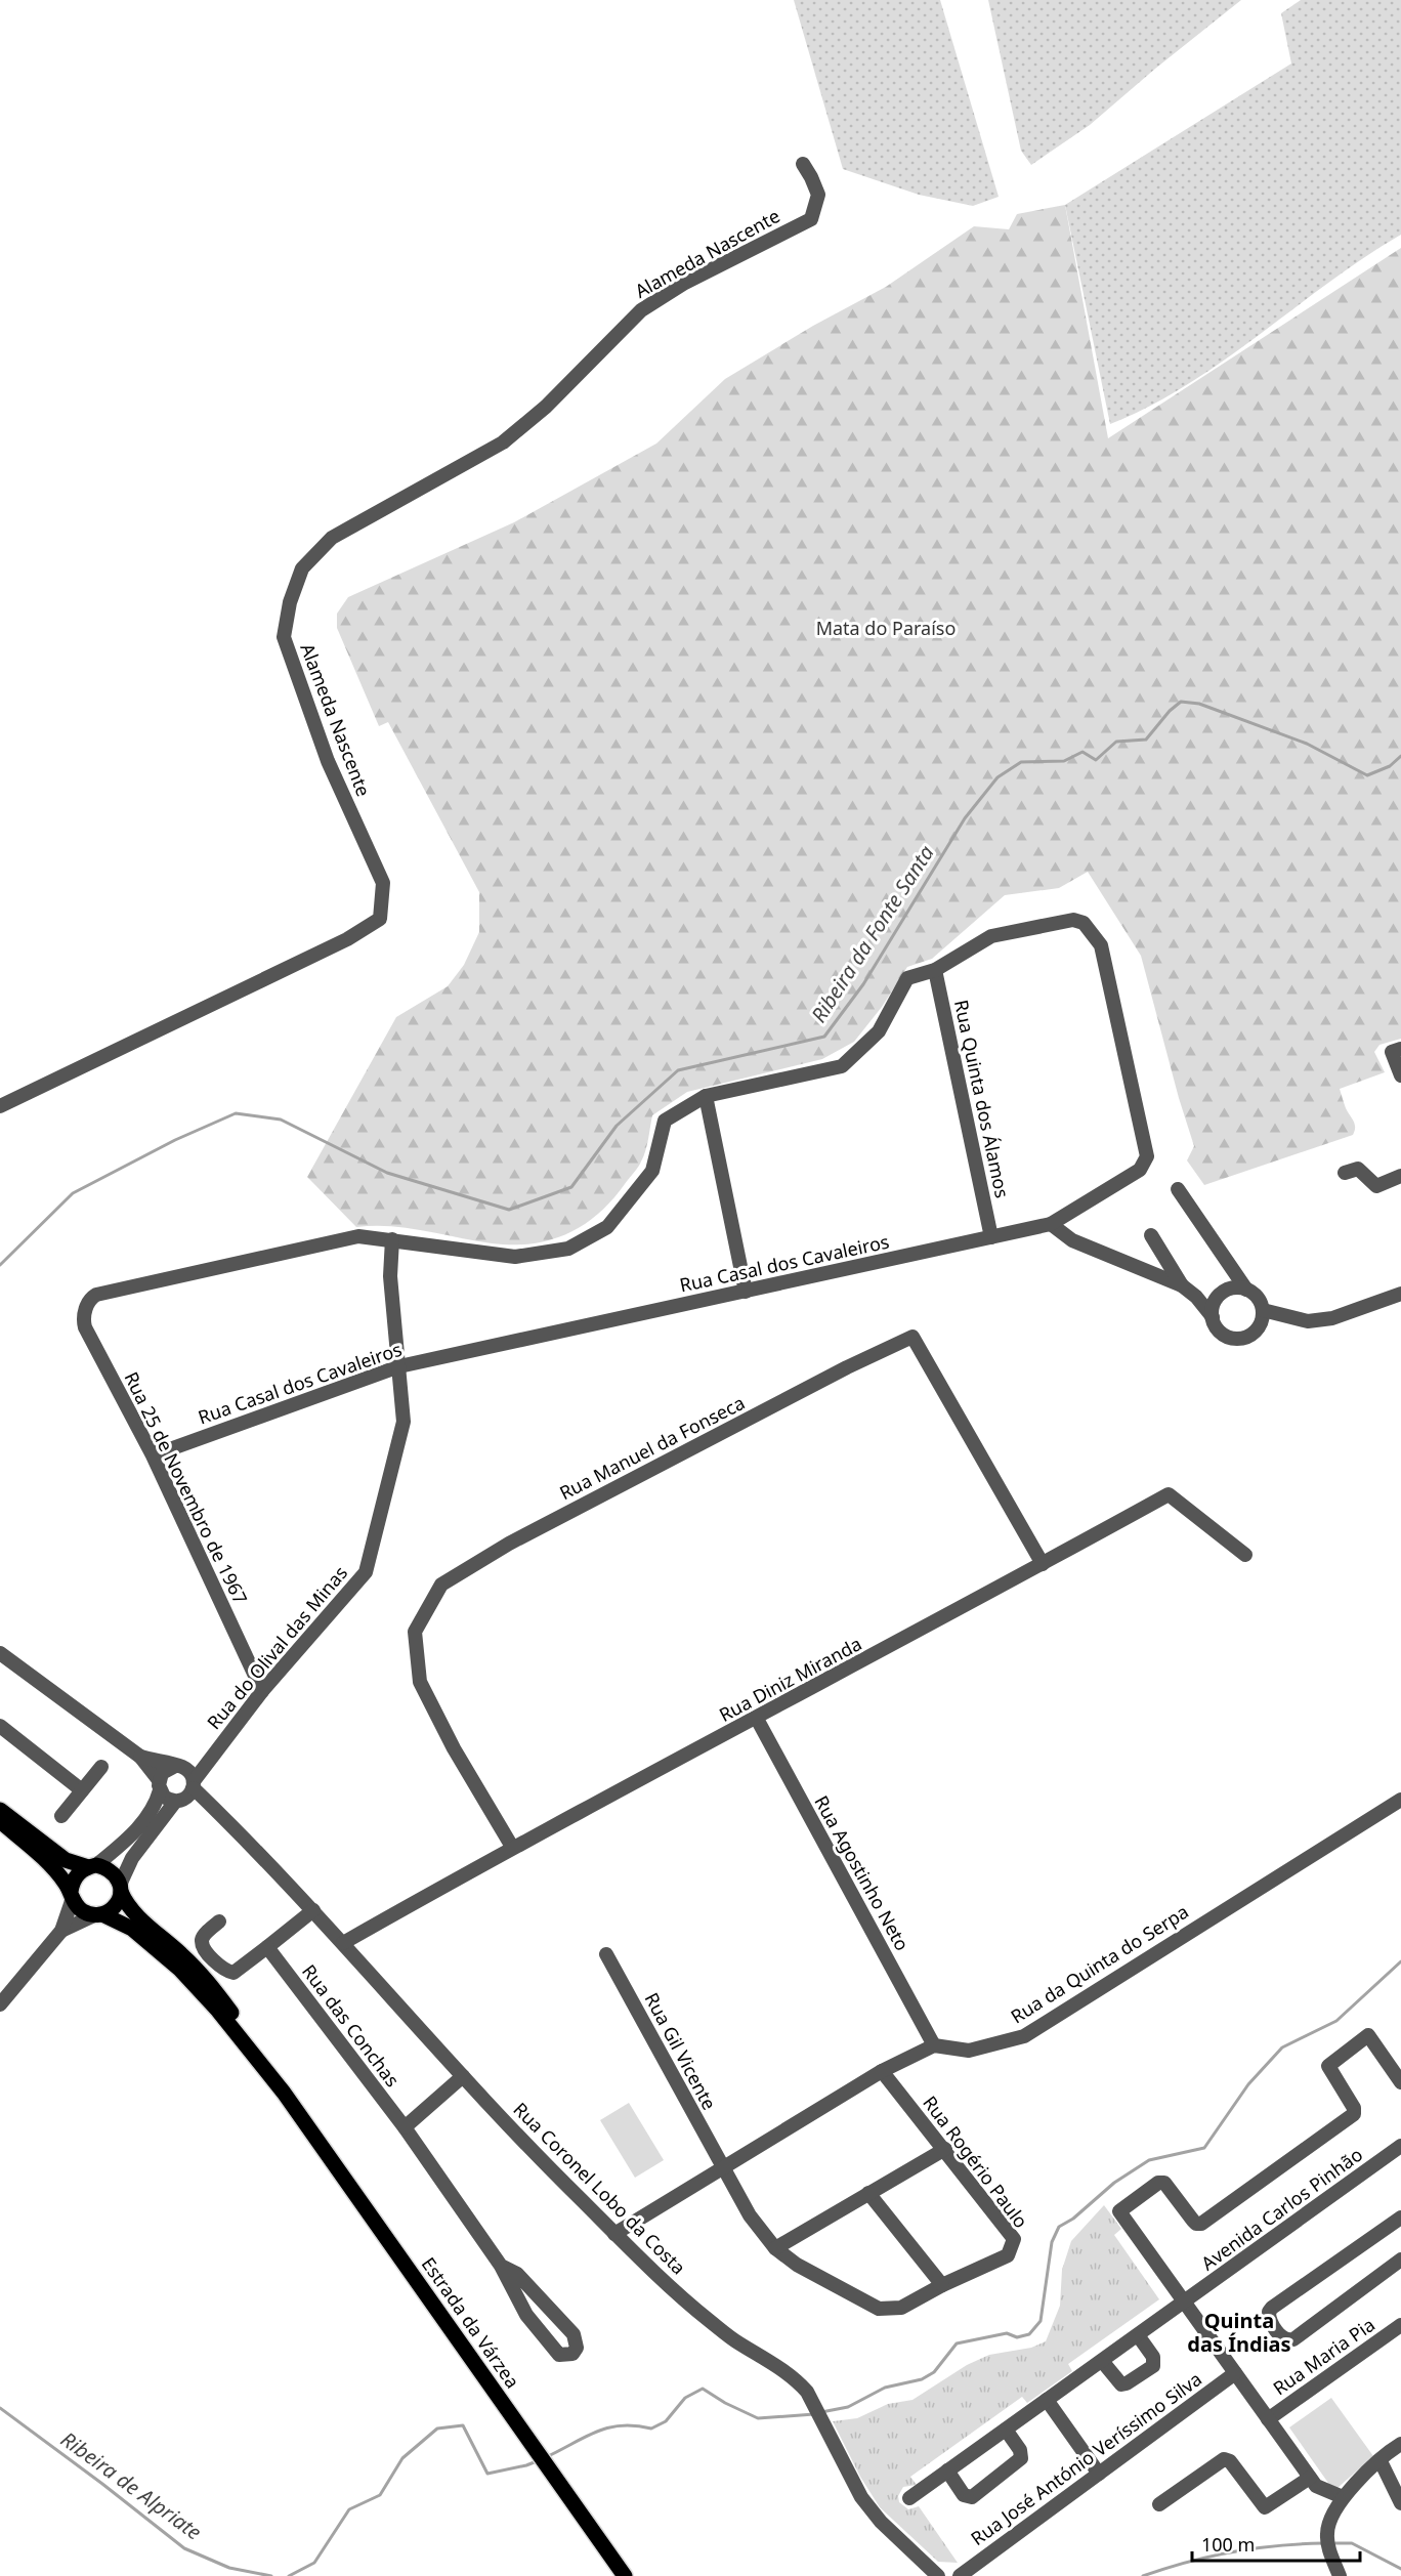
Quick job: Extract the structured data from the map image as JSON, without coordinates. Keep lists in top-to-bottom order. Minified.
{"streets":{"main road":["Estrada da Várzea"],"street":["Alameda Nascente","Rua Quinta dos Álamos","Rua Casal dos Cavaleiros","Rua Manuel da Fonseca","Rua 25 de Novembro de 1967","Rua do Olival das Minas","Rua Diniz Miranda","Rua Agostinho Neto","Rua da Quinta do Serpa","Rua das Conchas","Rua Gil Vicente","Rua Rogério Paulo","Rua Coronel Lobo da Costa","Avenida Carlos Pinhão","Rua Maria Pia","Rua José António Veríssimo Silva"]},"crossings":[["Rua Quinta dos Álamos","Rua Casal dos Cavaleiros"],["Rua Casal dos Cavaleiros","Rua 25 de Novembro de 1967"],["Rua Casal dos Cavaleiros","Rua do Olival das Minas"],["Rua Manuel da Fonseca","Rua Diniz Miranda"],["Rua 25 de Novembro de 1967","Rua do Olival das Minas"],["Rua do Olival das Minas","Rua Coronel Lobo da Costa"],["Rua Diniz Miranda","Rua Agostinho Neto"],["Rua Diniz Miranda","Rua Coronel Lobo da Costa"],["Rua Agostinho Neto","Rua da Quinta do Serpa"],["Rua Gil Vicente","Rua Rogério Paulo"]],"districts":["Quinta das Índias"],"water":["Ribeira da Fonte Santa","Ribeira de Alpriate"],"parks":["Mata do Paraíso"],"scale_bar":"100 m"}
